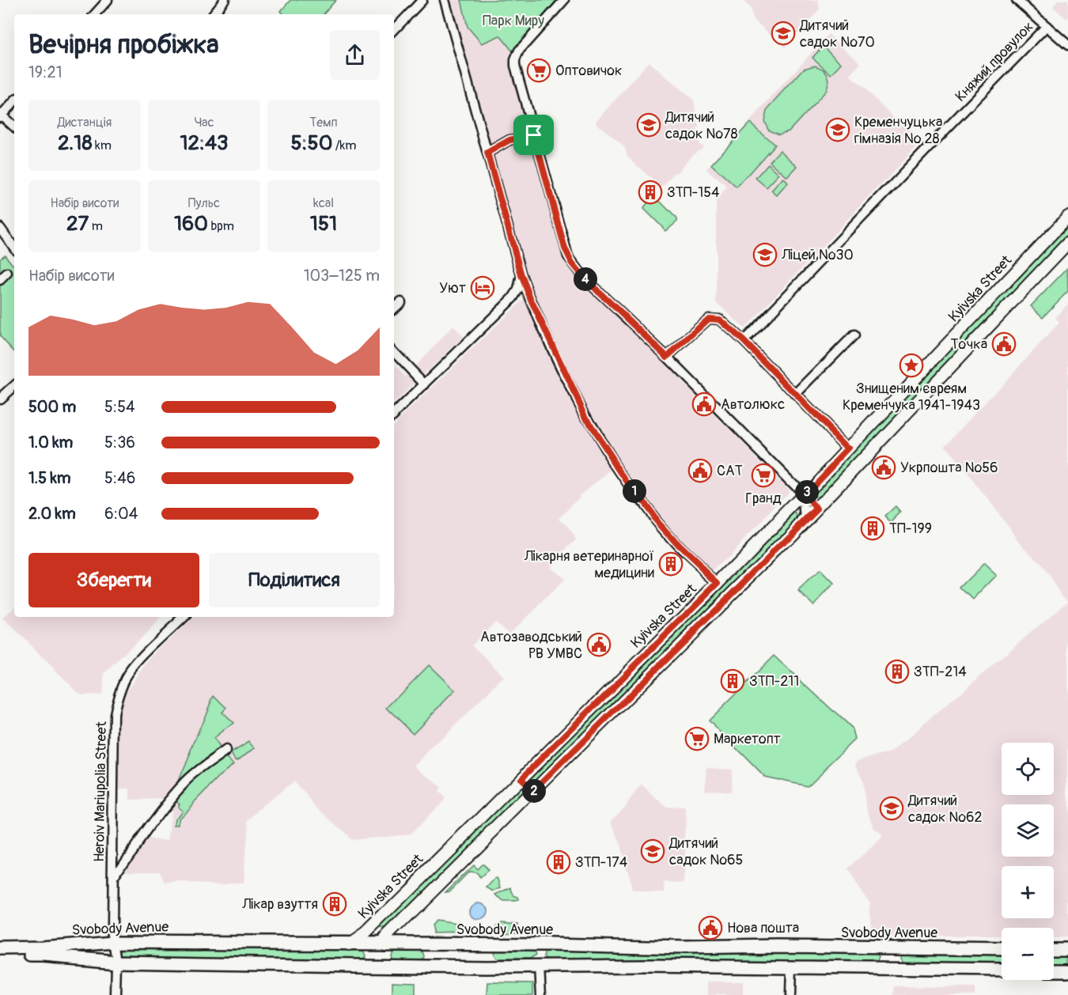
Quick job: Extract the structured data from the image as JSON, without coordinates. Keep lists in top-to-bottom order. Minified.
{"streets":{"highway":["Svobody Avenue"],"main road":["Kyivska Street"],"street":["Княжий провулок","Heroiv Mariupolia Street"]},"crossings":[["Kyivska Street","Svobody Avenue"],["Heroiv Mariupolia Street","Svobody Avenue"]],"parks":["Парк Миру"],"places":{"school or university":["Дитячий садок №70","Дитячий садок №78","Кременчуцька гімназія № 28","Ліцей №30","Дитячий садок №62","Дитячий садок №65"],"supermarket":["Оптовичок","Гранд","Маркетопт"],"building":["ЗТП-154","ТП-199","Лікарня ветеринарної медицини","ЗТП-214","ЗТП-211","ЗТП-174","Лікар взуття"],"hotel":["Уют"],"public building":["Точка","Автолюкс","Укрпошта №56","САТ","Автозаводський РВ УМВС","Нова пошта"],"place":["Знищеним євреям Кременчука 1941-1943"]},"page":{"heading":["Вечірня пробіжка","19:21"],"stats":[["Дистанція","2.18 km"],["Час","12:43"],["Темп","5:50 /km"],["Набір висоти","27 m"],["Пульс","160 bpm"],["kcal","151"]],"chart":["Набір висоти","103–125 m"],"pins":["4","1","3","2"],"list":[{"name":"500 m","note":"5:54"},{"name":"1.0 km","note":"5:36"},{"name":"1.5 km","note":"5:46"},{"name":"2.0 km","note":"6:04"}],"buttons":["Зберегти","Поділитися"],"map_buttons":["+","−"]}}
